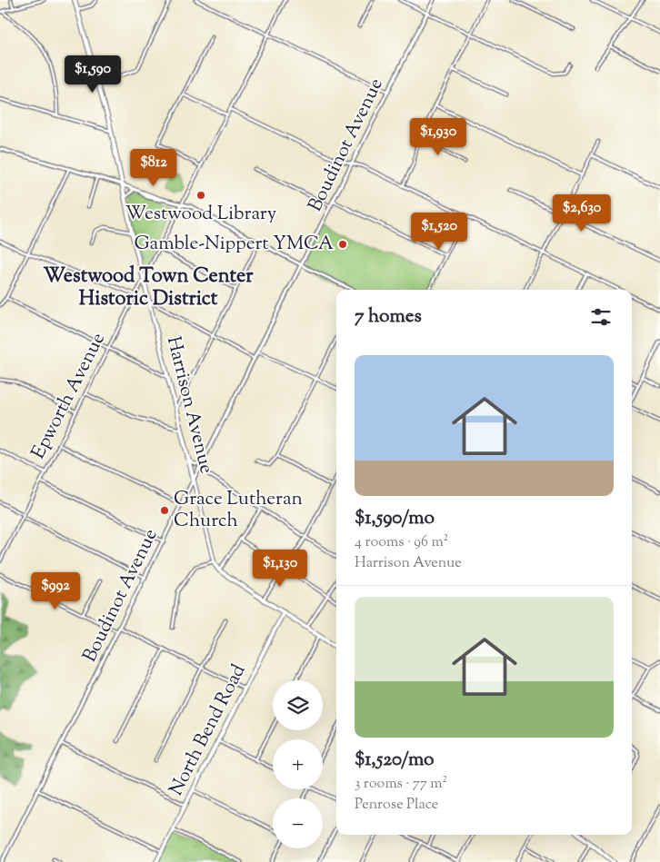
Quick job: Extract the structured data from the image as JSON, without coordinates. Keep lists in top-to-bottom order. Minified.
{"streets":{"main road":["Harrison Avenue","North Bend Road"],"street":["Boudinot Avenue","Epworth Avenue"]},"crossings":[["Boudinot Avenue","Harrison Avenue"],["Epworth Avenue","Harrison Avenue"],["Harrison Avenue","North Bend Road"]],"districts":["Westwood Town Center Historic District"],"places":["Westwood Library","Gamble-Nippert YMCA","Grace Lutheran Church"],"page":{"price":["$1,590","$1,930","$812","$2,630","$1,520","$1,130","$992"],"heading":"7 homes","list":[{"name":"$1,590/mo","note":"4 rooms · 96 m² · Harrison Avenue"},{"name":"$1,520/mo","note":"3 rooms · 77 m² · Penrose Place"}],"map_buttons":["+","−"]}}
